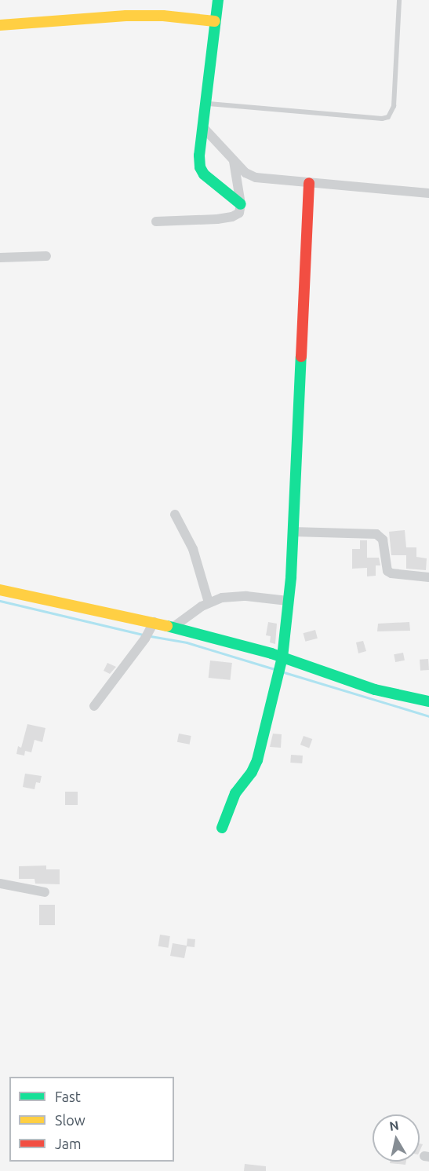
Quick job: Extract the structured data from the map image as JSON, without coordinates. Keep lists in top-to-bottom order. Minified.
{"legend":["Fast","Slow","Jam"],"north":"top"}
